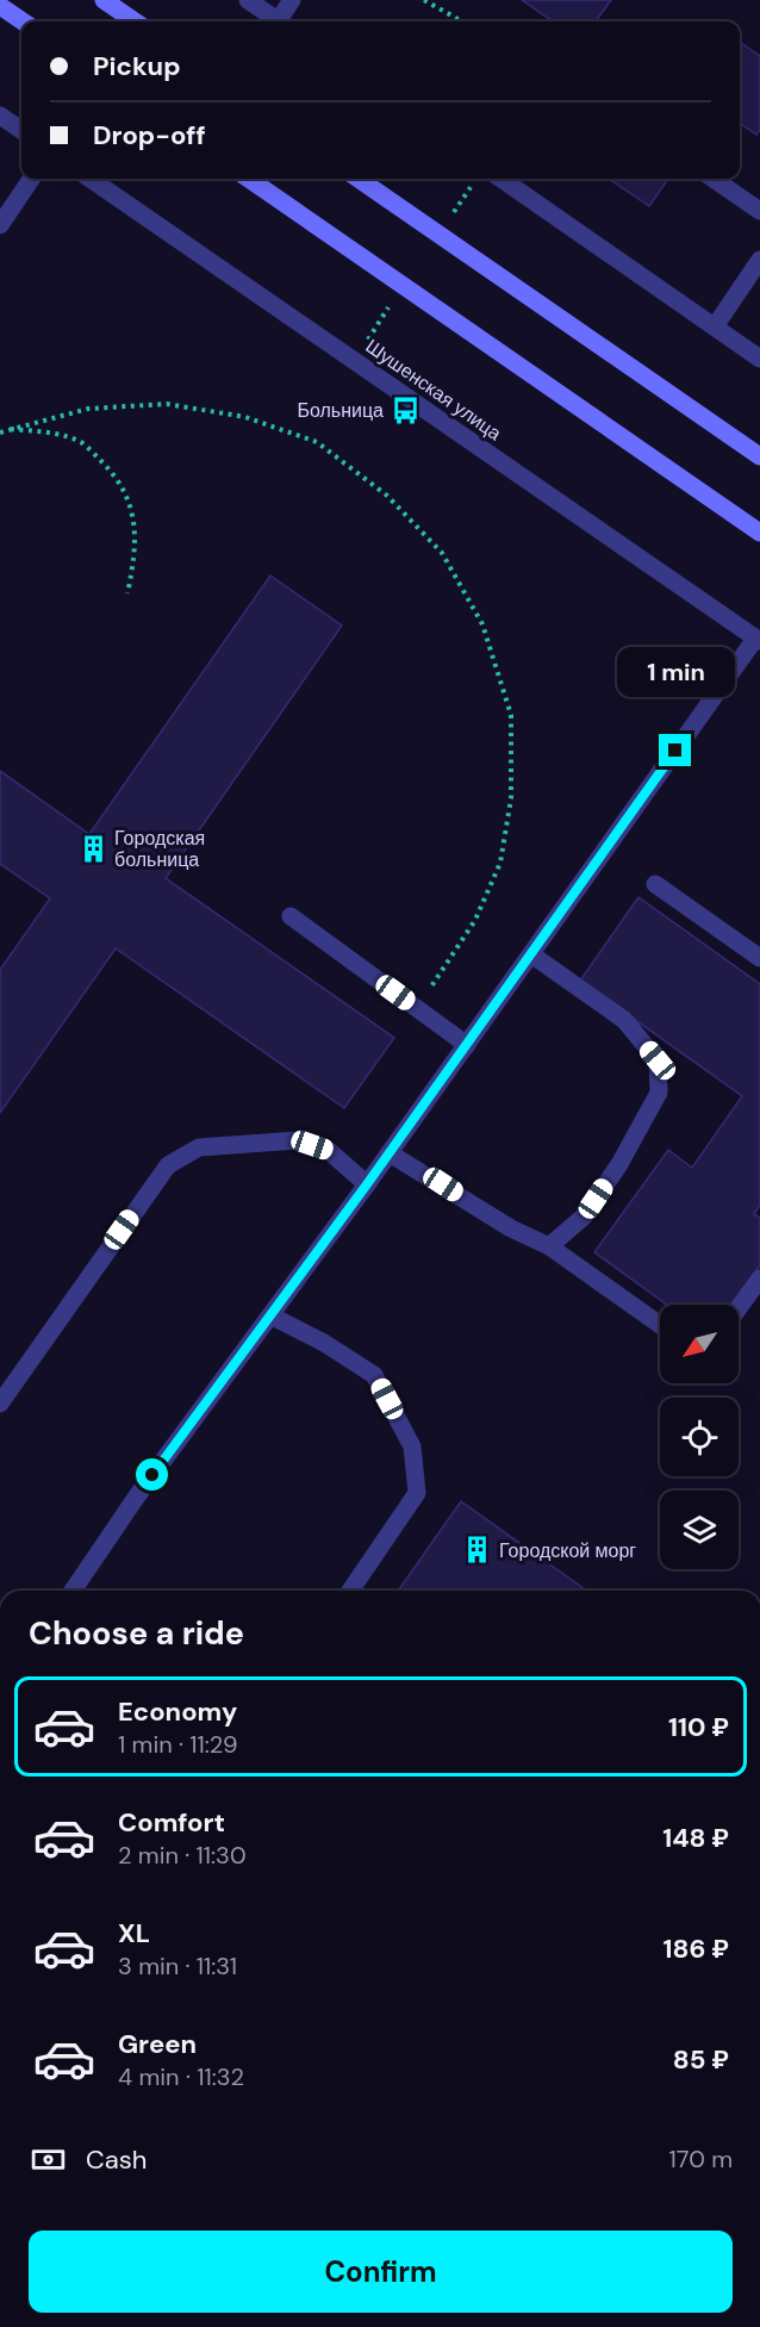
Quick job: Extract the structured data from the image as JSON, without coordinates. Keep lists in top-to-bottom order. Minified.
{"streets":{"street":["Шушенская улица"]},"places":{"bus stop":["Больница"],"building":["Городская больница","Городской морг"]},"north":"bottom left","page":{"banner":["Pickup","Drop-off"],"bubble":"1 min","heading":"Choose a ride","list":[{"name":"Economy","note":"1 min · 11:29","value":"110 ₽"},{"name":"Comfort","note":"2 min · 11:30","value":"148 ₽"},{"name":"XL","note":"3 min · 11:31","value":"186 ₽"},{"name":"Green","note":"4 min · 11:32","value":"85 ₽"}],"pay":["Cash","170 m"],"buttons":"Confirm"}}
